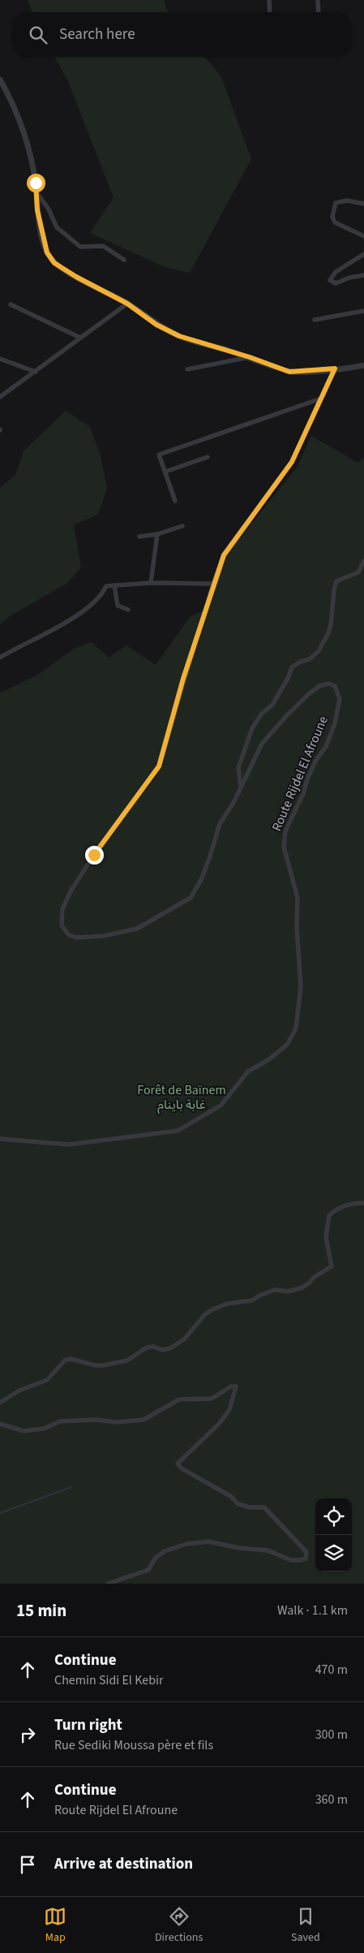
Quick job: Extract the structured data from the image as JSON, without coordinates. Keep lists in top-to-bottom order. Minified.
{"streets":{"street":["Route Rijdel El Afroune"]},"parks":["Forêt de Baïnem غابة باينام"],"page":{"search":"Search here","heading":["15 min","Walk · 1.1 km"],"list":[["Continue","Chemin Sidi El Kebir","470 m"],["Turn right","Rue Sediki Moussa père et fils","300 m"],["Continue","Route Rijdel El Afroune","360 m"],"Arrive at destination"],"nav":["Map","Directions","Saved"]}}
